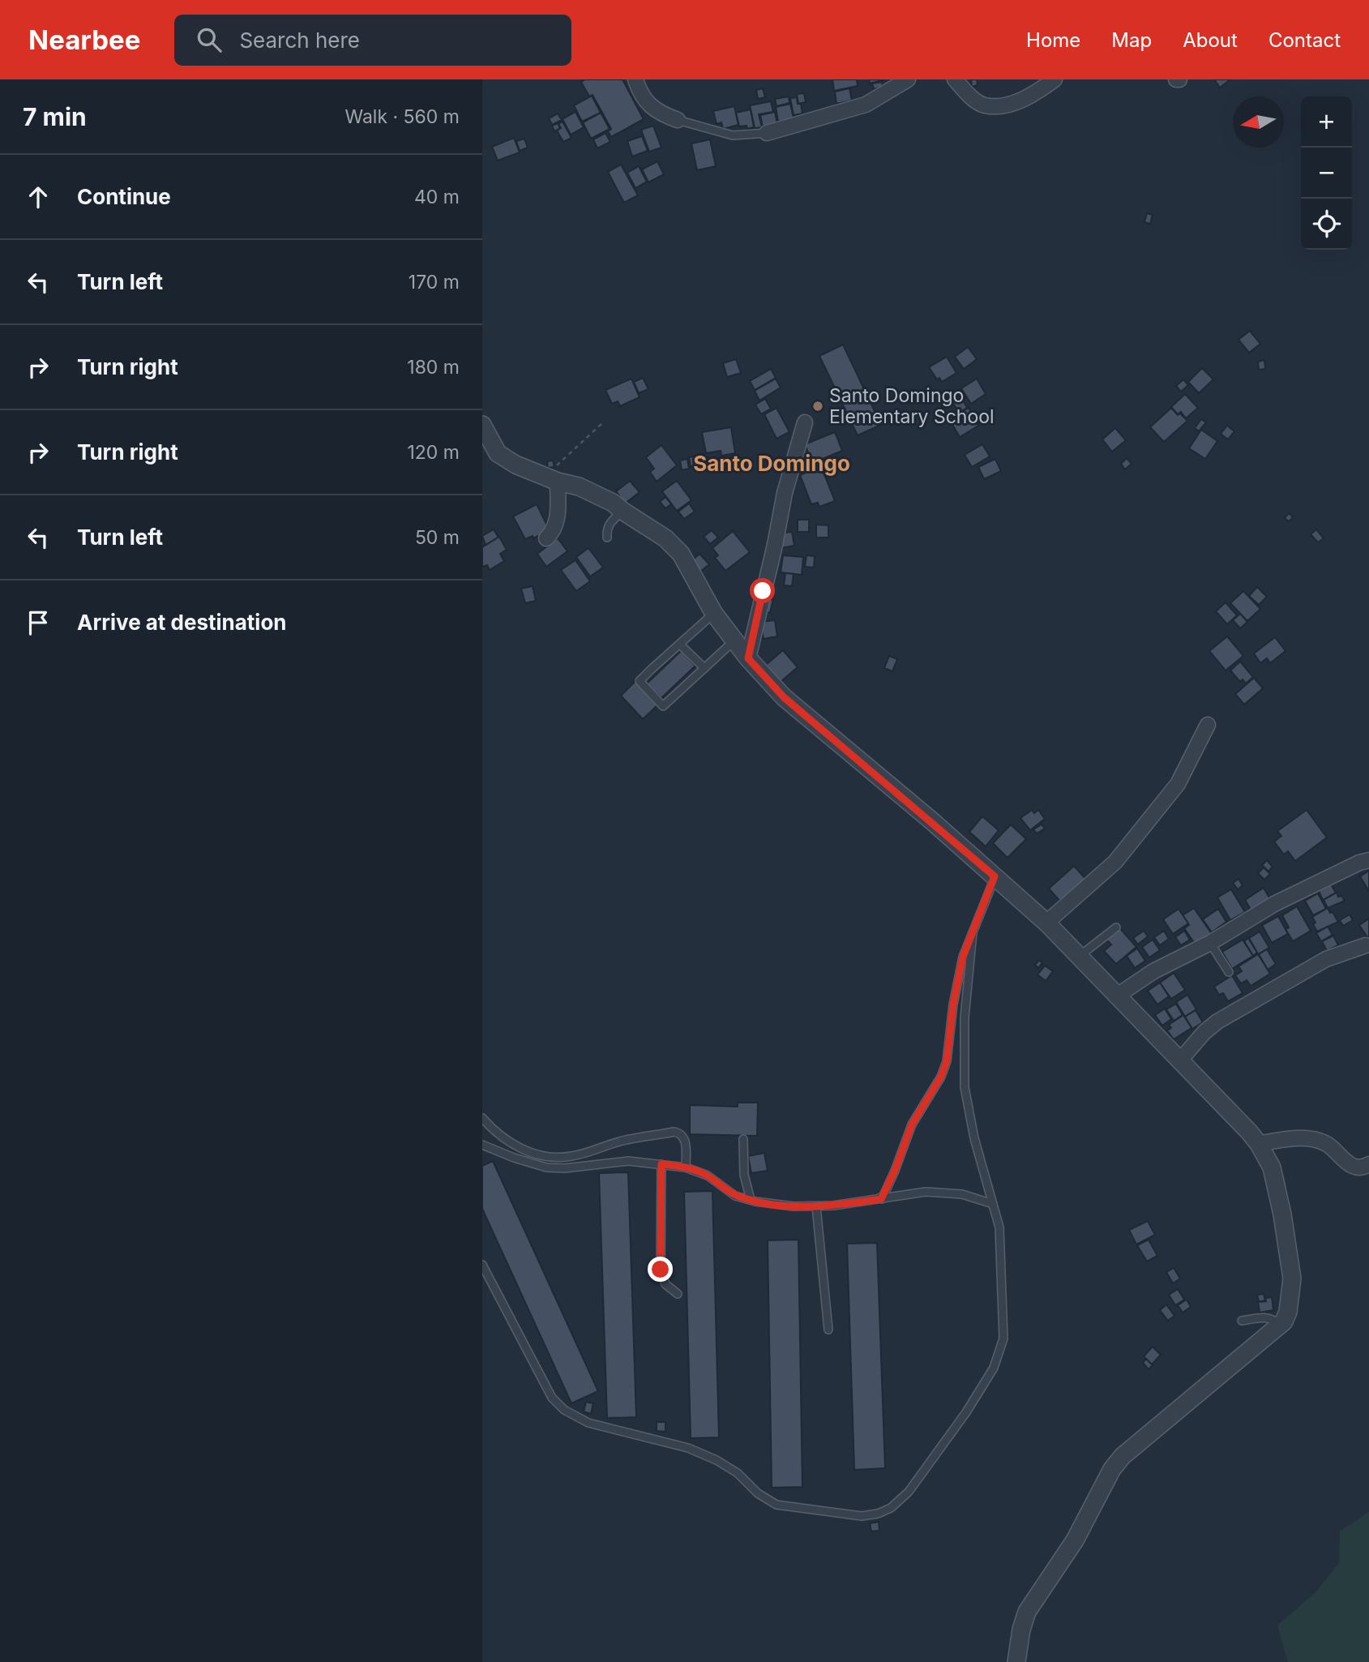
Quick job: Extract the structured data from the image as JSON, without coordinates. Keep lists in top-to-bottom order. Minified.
{"districts":["Santo Domingo"],"places":["Santo Domingo Elementary School"],"north":"left","page":{"header":"Nearbee","search":"Search here","nav":["Home","Map","About","Contact"],"heading":["7 min","Walk · 560 m"],"map_buttons":["+","−"],"list":[["Continue","40 m"],["Turn left","170 m"],["Turn right","180 m"],["Turn right","120 m"],["Turn left","50 m"],"Arrive at destination"]}}
